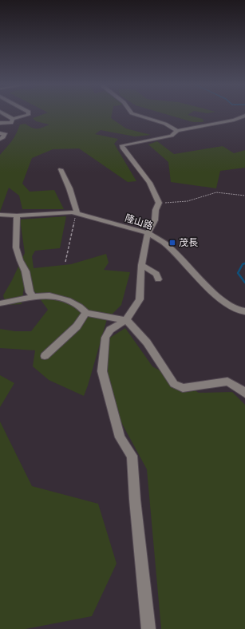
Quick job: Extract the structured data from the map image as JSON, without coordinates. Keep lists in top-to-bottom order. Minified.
{"streets":{"street":["隆山路"]},"places":{"transit":["茂長"]}}
